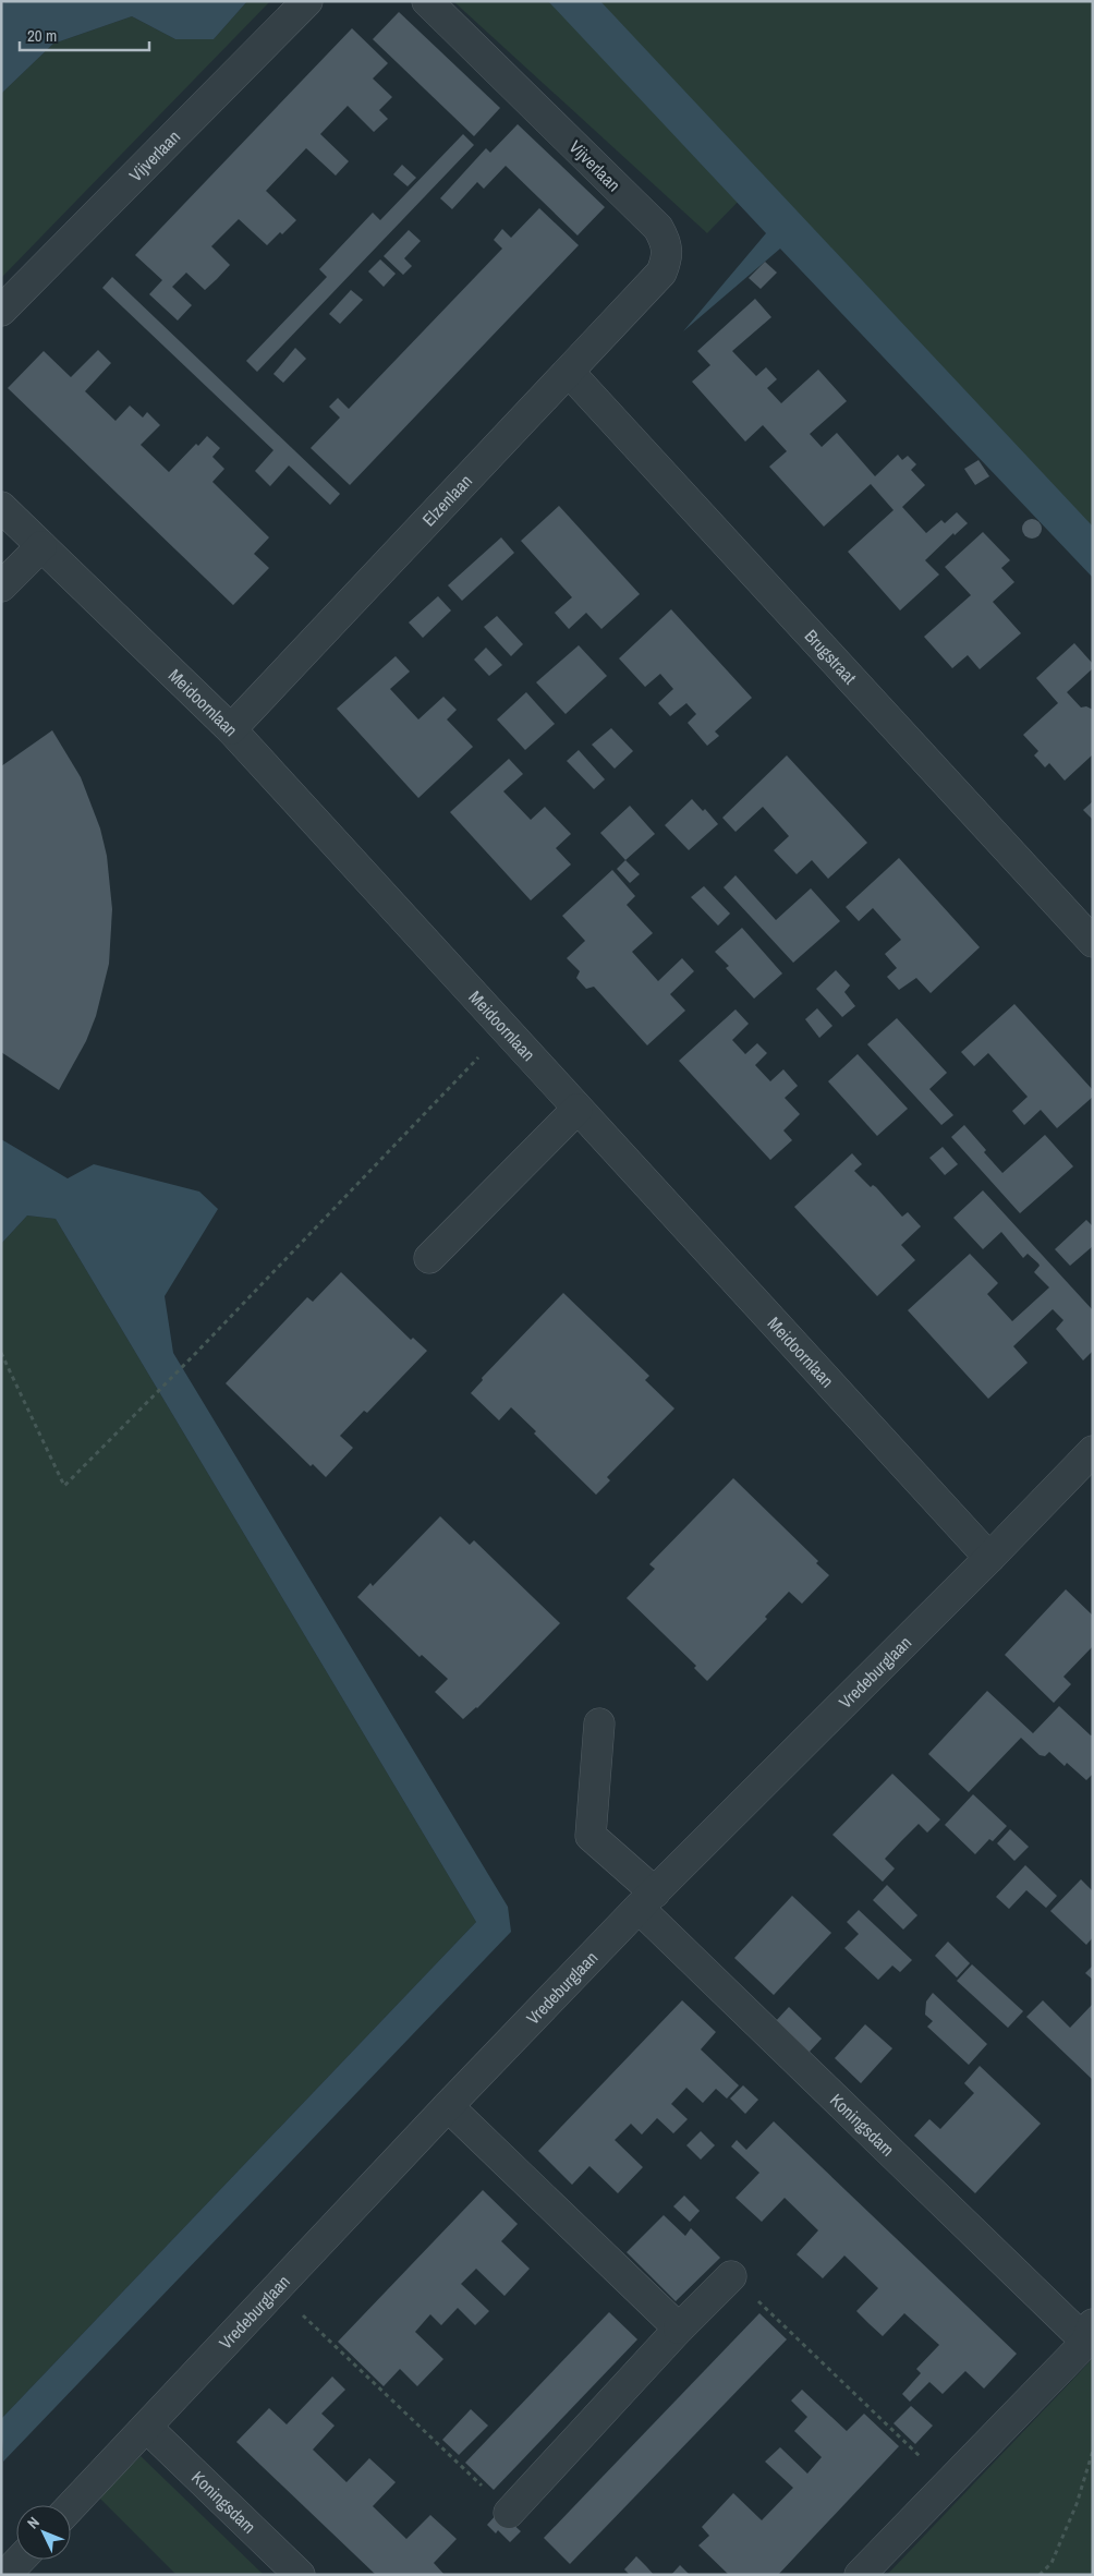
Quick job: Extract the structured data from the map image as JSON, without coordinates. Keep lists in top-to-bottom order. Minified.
{"streets":{"street":["Vijverlaan","Elzenlaan","Brugstraat","Meidoornlaan","Vredeburglaan","Koningsdam"]},"crossings":[["Vijverlaan","Elzenlaan"],["Elzenlaan","Brugstraat"],["Elzenlaan","Meidoornlaan"],["Meidoornlaan","Vredeburglaan"],["Vredeburglaan","Koningsdam"]],"scale_bar":"20 m","north":"top left"}
